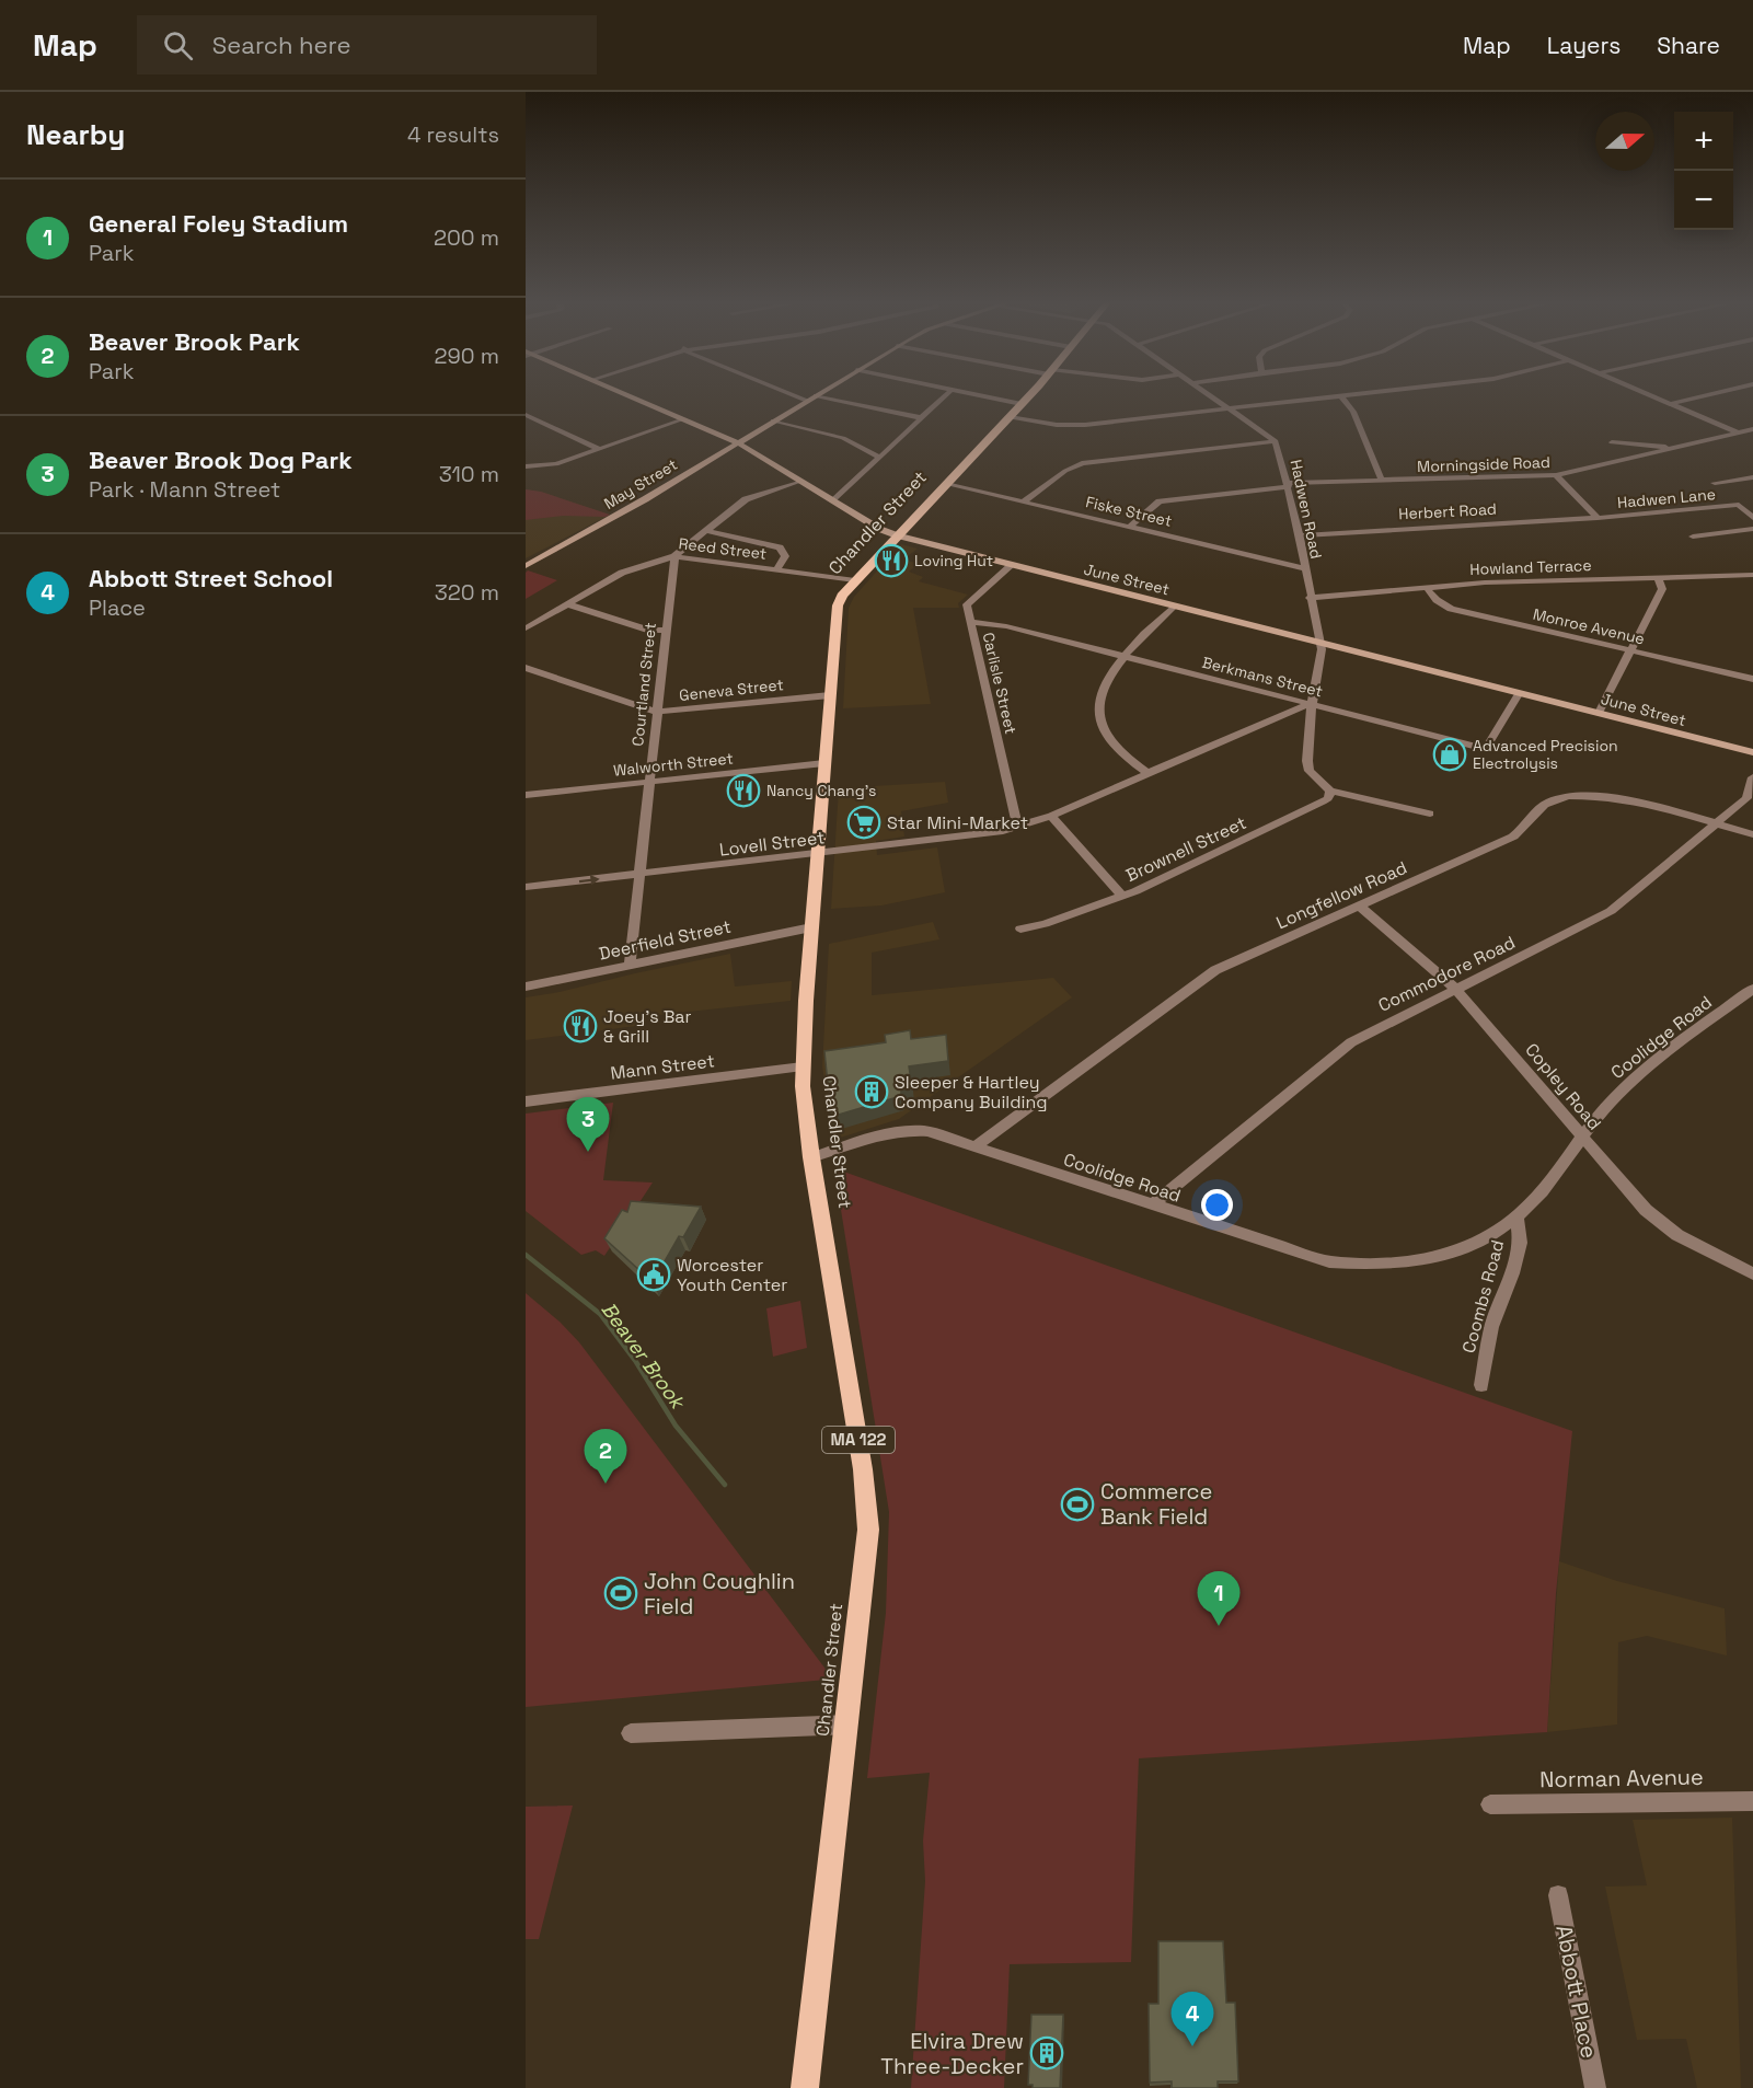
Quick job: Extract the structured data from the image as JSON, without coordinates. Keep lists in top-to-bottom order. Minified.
{"streets":{"main road":["Chandler Street","MA 122"],"street":["Morningside Road","May Street","Hadwen Lane","Hadwen Road","Fiske Street","Herbert Road","Reed Street","Howland Terrace","June Street","Monroe Avenue","Berkmans Street","Carlisle Street","Courtland Street","Geneva Street","Walworth Street","Lovell Street","Brownell Street","Longfellow Road","Deerfield Street","Commodore Road","Coolidge Road","Mann Street","Copley Road","Coombs Road","Norman Avenue","Abbott Place"]},"crossings":[["Morningside Road","Hadwen Lane"],["Morningside Road","Hadwen Road"],["Morningside Road","Fiske Street"],["May Street","June Street"],["Hadwen Lane","Herbert Road"],["Hadwen Road","Fiske Street"],["Hadwen Road","Herbert Road"],["Hadwen Road","Howland Terrace"],["Hadwen Road","June Street"],["Fiske Street","Chandler Street"],["Chandler Street","Reed Street"],["Chandler Street","June Street"],["Chandler Street","Geneva Street"],["Chandler Street","Walworth Street"],["Chandler Street","Lovell Street"],["Chandler Street","Deerfield Street"],["Chandler Street","Coolidge Road"],["Chandler Street","Mann Street"],["Reed Street","Courtland Street"],["Howland Terrace","Monroe Avenue"],["June Street","Berkmans Street"],["June Street","Carlisle Street"],["Berkmans Street","Carlisle Street"],["Berkmans Street","Lovell Street"],["Carlisle Street","Lovell Street"],["Courtland Street","Geneva Street"],["Courtland Street","Walworth Street"],["Courtland Street","Lovell Street"],["Courtland Street","Deerfield Street"],["Longfellow Road","Commodore Road"],["Longfellow Road","Coolidge Road"],["Longfellow Road","Copley Road"],["Commodore Road","Coolidge Road"],["Commodore Road","Copley Road"],["Coolidge Road","Copley Road"],["Coolidge Road","Coombs Road"]],"water":["Beaver Brook"],"places":{"restaurant":["Loving Hut","Nancy Chang's","Joey's Bar & Grill"],"shop":["Advanced Precision Electrolysis"],"supermarket":["Star Mini-Market"],"building":["Sleeper & Hartley Company Building","Elvira Drew Three-Decker"],"public building":["Worcester Youth Center"],"sports":["Commerce Bank Field","John Coughlin Field"]},"north":"right","page":{"header":"Map","search":"Search here","nav":["Map","Layers","Share"],"heading":["Nearby","4 results"],"map_buttons":["+","−"],"list":[{"mark":"1","name":"General Foley Stadium","note":"Park","value":"200 m"},{"mark":"2","name":"Beaver Brook Park","note":"Park","value":"290 m"},{"mark":"3","name":"Beaver Brook Dog Park","note":"Park · Mann Street","value":"310 m"},{"mark":"4","name":"Abbott Street School","note":"Place","value":"320 m"}],"pins":["3","2","1","4"]}}
